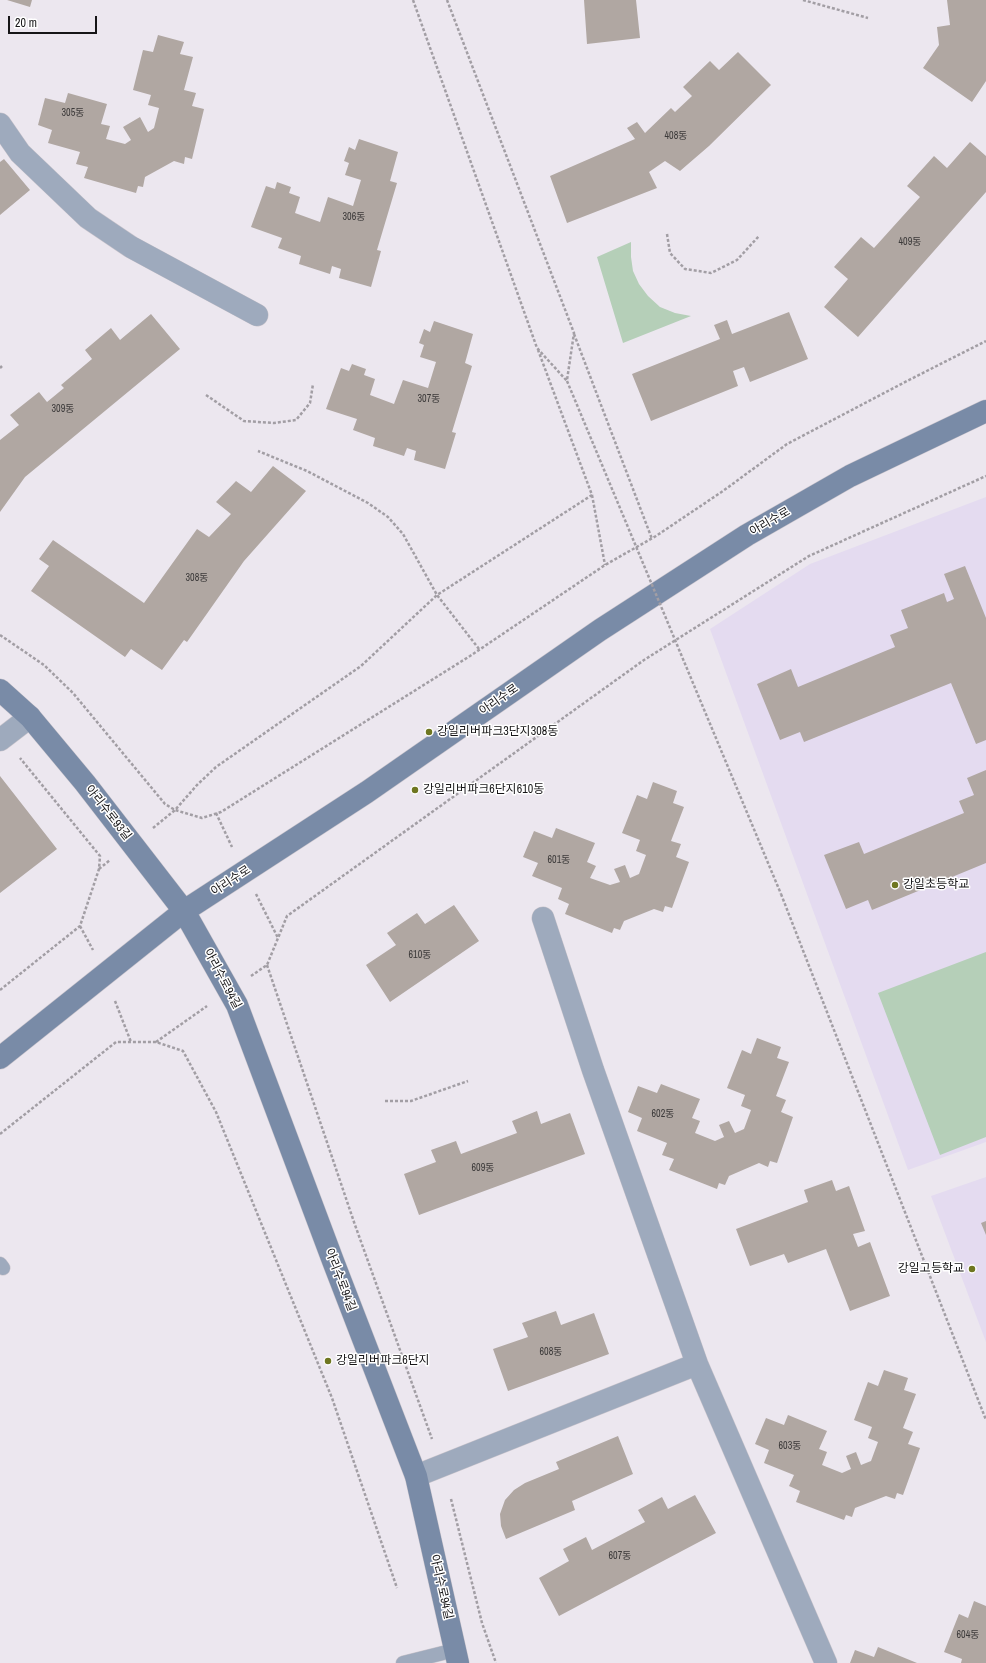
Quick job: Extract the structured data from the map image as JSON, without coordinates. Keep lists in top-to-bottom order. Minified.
{"streets":{"main road":["아리수로","아리수로93길","아리수로94길"]},"crossings":[["아리수로","아리수로93길"],["아리수로","아리수로94길"],["아리수로93길","아리수로94길"]],"places":["강일리버파크3단지308동","강일리버파크6단지610동","강일초등학교","강일고등학교","강일리버파크6단지"],"house_numbers":["305동","408동","306동","409동","307동","309동","308동","601동","610동","602동","609동","608동","603동","607동","604동"],"scale_bar":"20 m"}
